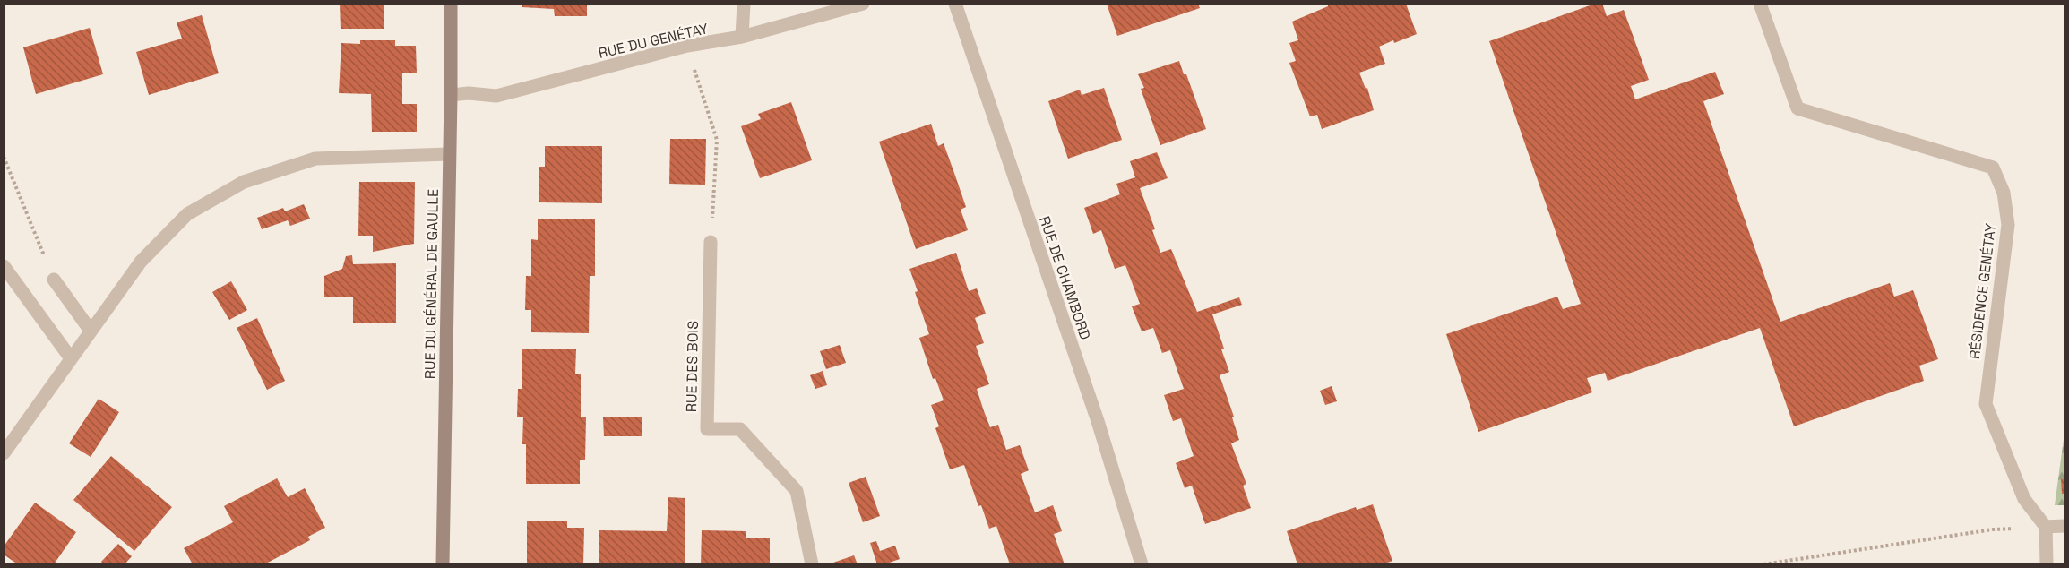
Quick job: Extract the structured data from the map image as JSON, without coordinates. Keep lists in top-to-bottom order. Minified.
{"streets":{"street":["RUE DU GENÉTAY","RUE DE CHAMBORD","RUE DU GÉNÉRAL DE GAULLE","RÉSIDENCE GENÉTAY","RUE DES BOIS"]},"crossings":[["RUE DU GENÉTAY","RUE DU GÉNÉRAL DE GAULLE"]]}
